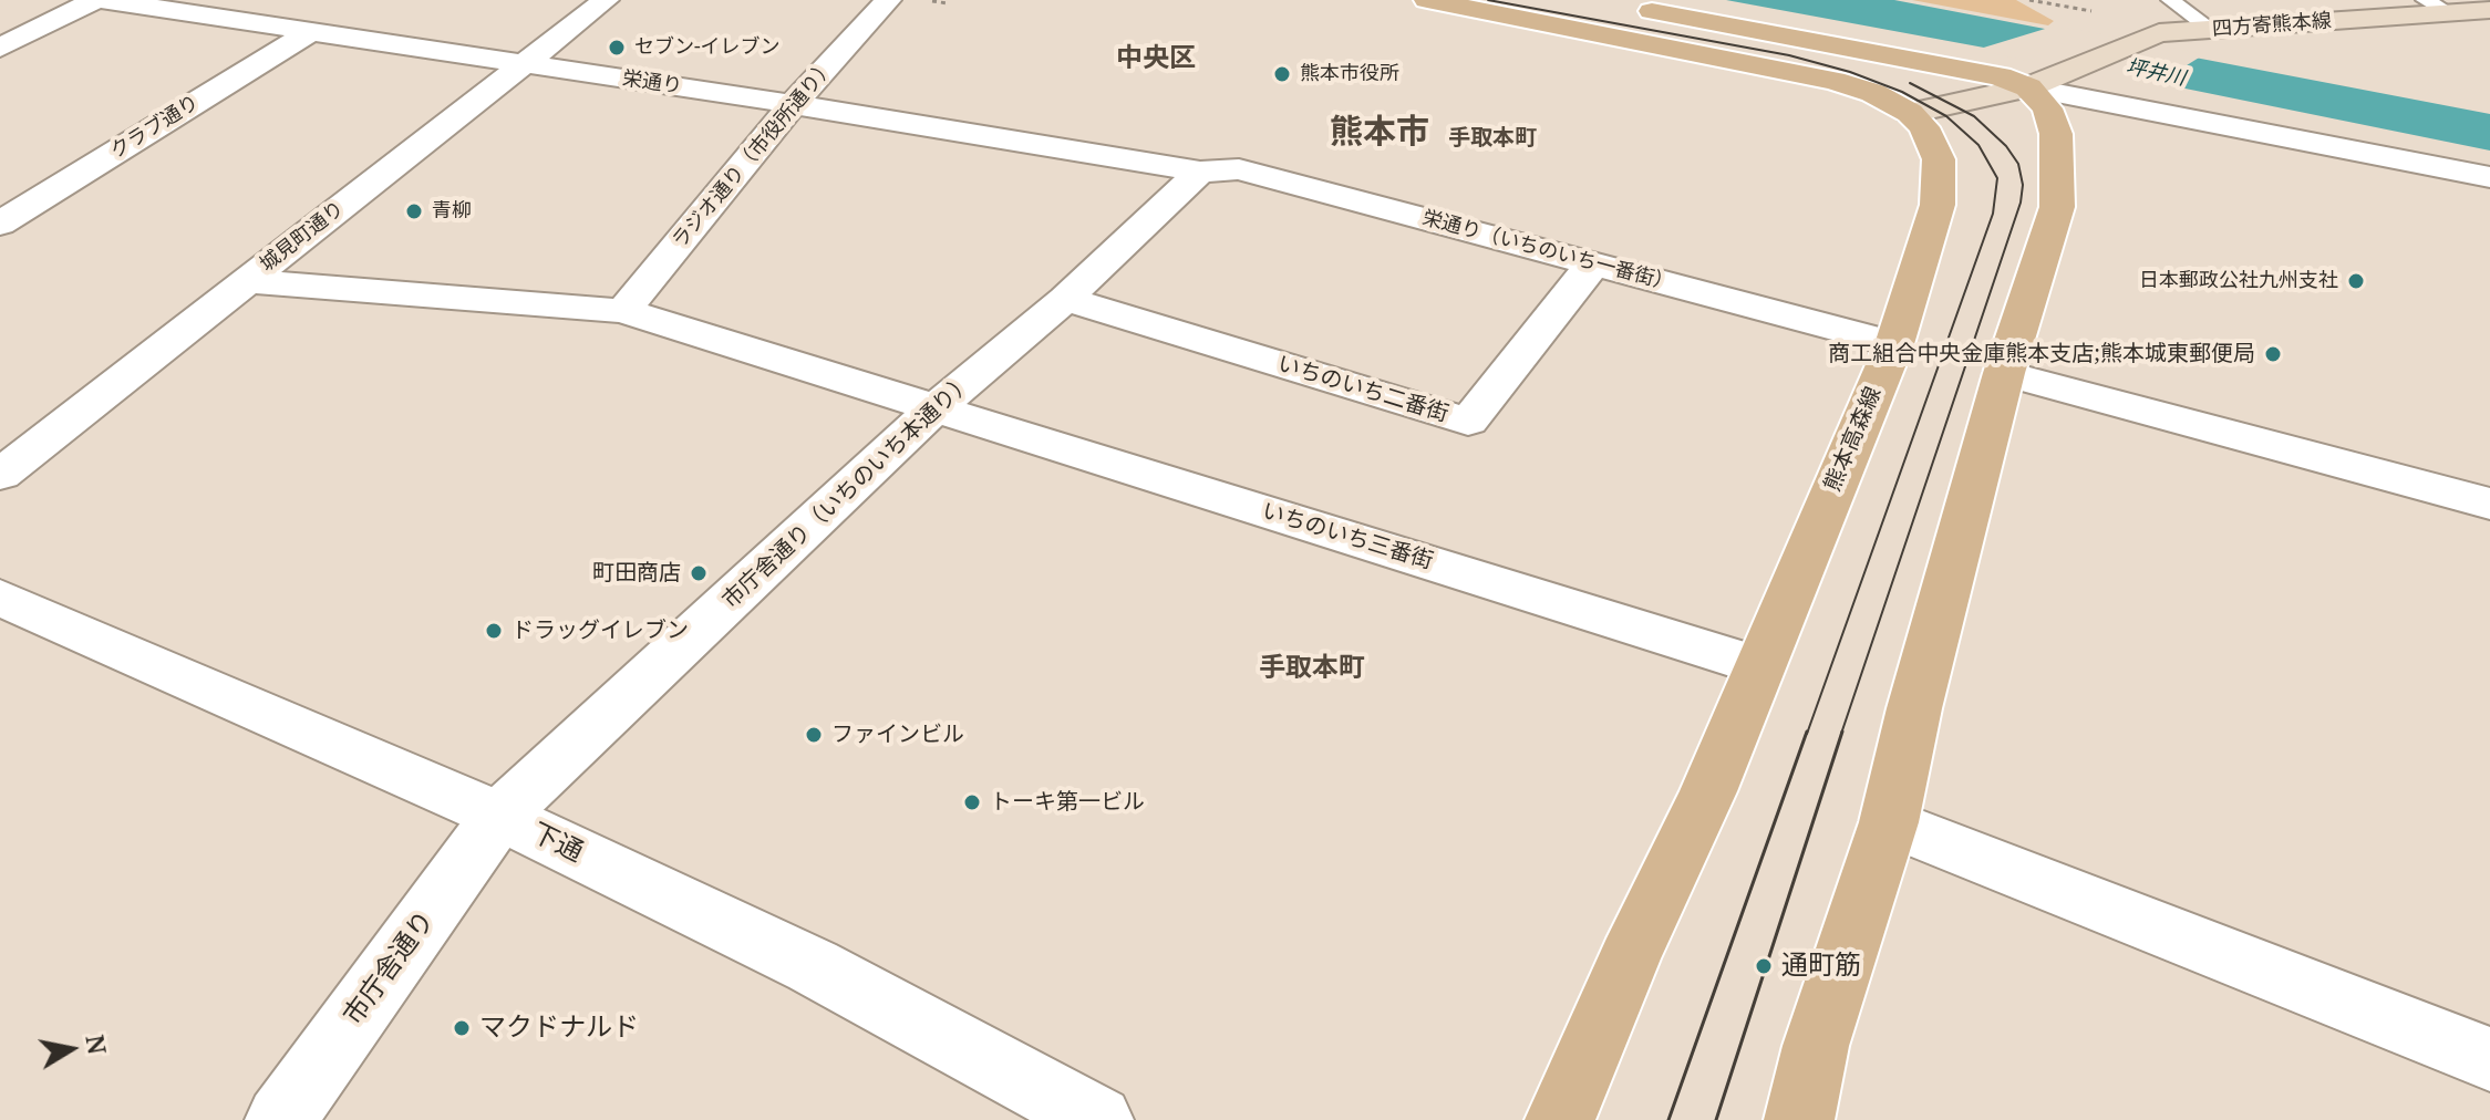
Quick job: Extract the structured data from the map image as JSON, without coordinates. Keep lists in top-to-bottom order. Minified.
{"streets":{"main road":["四方寄熊本線","熊本高森線"],"street":["栄通り","クラブ通り","ラジオ通り（市役所通り）","城見町通り","栄通り（いちのいち一番街）","いちのいち二番街","市庁舎通り（いちのいち本通り）","いちのいち三番街","下通","市庁舎通り"]},"crossings":[["栄通り","クラブ通り"],["栄通り","ラジオ通り（市役所通り）"],["栄通り","城見町通り"],["栄通り","栄通り（いちのいち一番街）"],["栄通り","市庁舎通り（いちのいち本通り）"],["ラジオ通り（市役所通り）","いちのいち三番街"],["城見町通り","いちのいち三番街"],["栄通り（いちのいち一番街）","いちのいち二番街"],["栄通り（いちのいち一番街）","熊本高森線"],["栄通り（いちのいち一番街）","市庁舎通り（いちのいち本通り）"],["いちのいち二番街","市庁舎通り（いちのいち本通り）"],["熊本高森線","いちのいち三番街"],["市庁舎通り（いちのいち本通り）","いちのいち三番街"],["市庁舎通り（いちのいち本通り）","下通"],["市庁舎通り（いちのいち本通り）","市庁舎通り"],["下通","市庁舎通り"]],"districts":["中央区","熊本市","手取本町","手取本町"],"water":["坪井川"],"places":["セブン-イレブン","熊本市役所","青柳","日本郵政公社九州支社","商工組合中央金庫熊本支店;熊本城東郵便局","町田商店","ドラッグイレブン","ファインビル","トーキ第一ビル","通町筋","マクドナルド"],"north":"right"}
